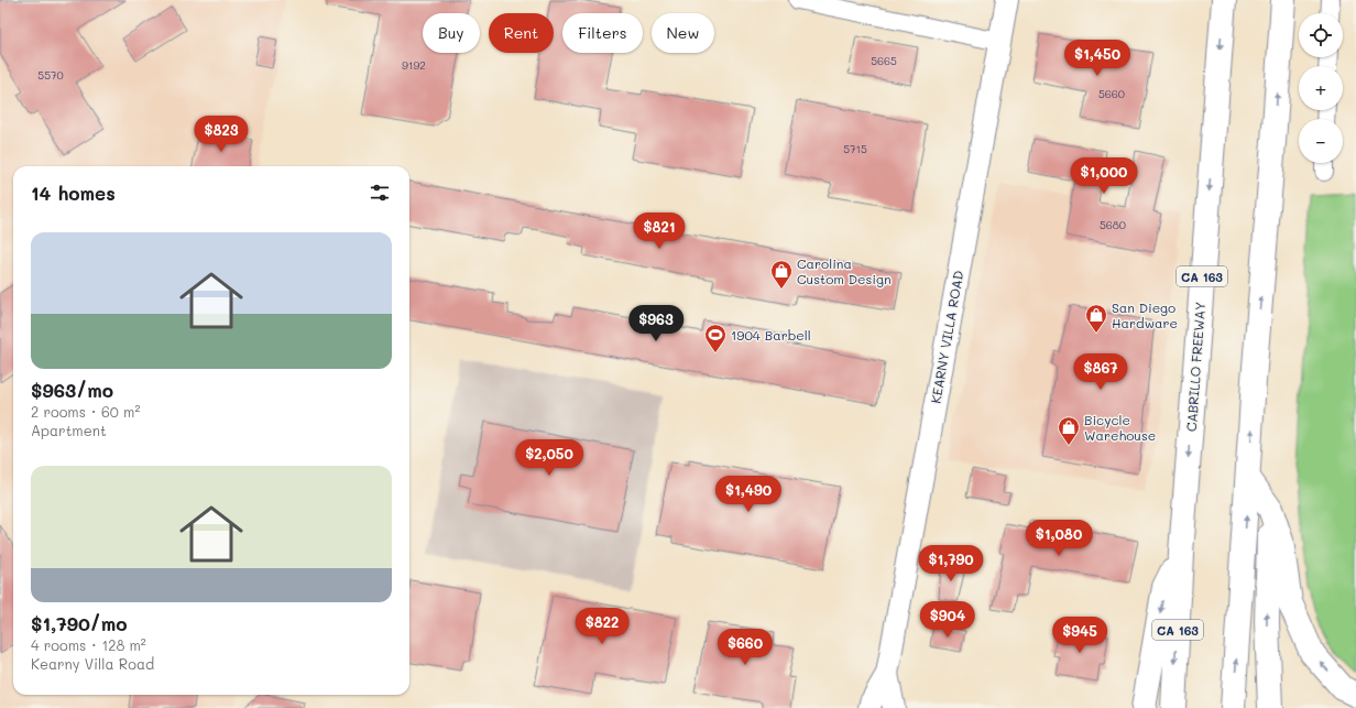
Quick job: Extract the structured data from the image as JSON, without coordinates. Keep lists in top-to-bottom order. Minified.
{"streets":{"highway":["CA 163","CABRILLO FREEWAY"],"main road":["KEARNY VILLA ROAD"]},"places":{"shop":["Carolina Custom Design","San Diego Hardware","Bicycle Warehouse"],"sports":["1904 Barbell"]},"house_numbers":["5665","9192","5570","5660","5715","5680"],"page":{"map_buttons":["+","−"],"chip":["Buy","Rent","Filters","New"],"price":["$1,450","$823","$1,000","$821","$963","$867","$2,050","$1,490","$1,080","$1,790","$904","$822","$945","$660"],"heading":"14 homes","list":[{"name":"$963/mo","note":"2 rooms · 60 m² · Apartment"},{"name":"$1,790/mo","note":"4 rooms · 128 m² · Kearny Villa Road"}]}}
